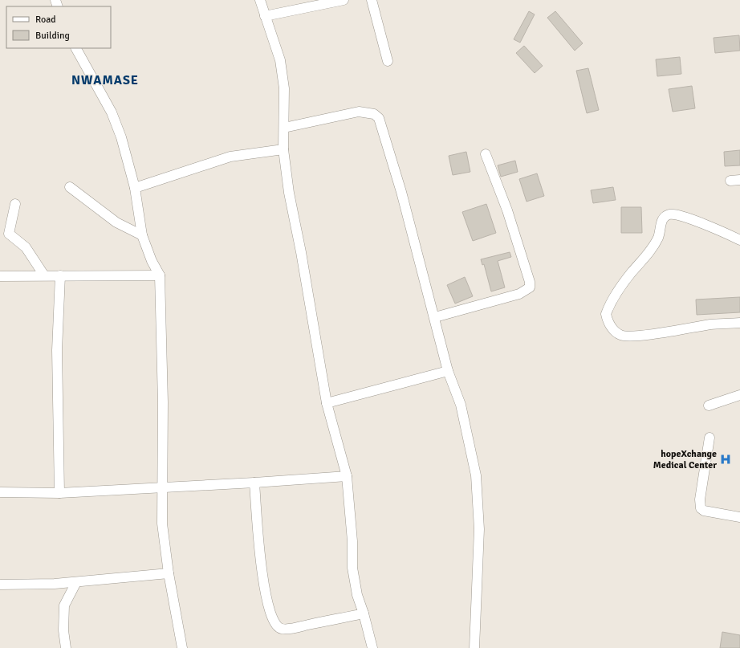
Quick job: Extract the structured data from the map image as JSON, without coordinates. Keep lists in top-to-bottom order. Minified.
{"districts":["NWAMASE"],"places":{"hospital":["hopeXchange Medical Center"]},"legend":["Road","Building"]}
